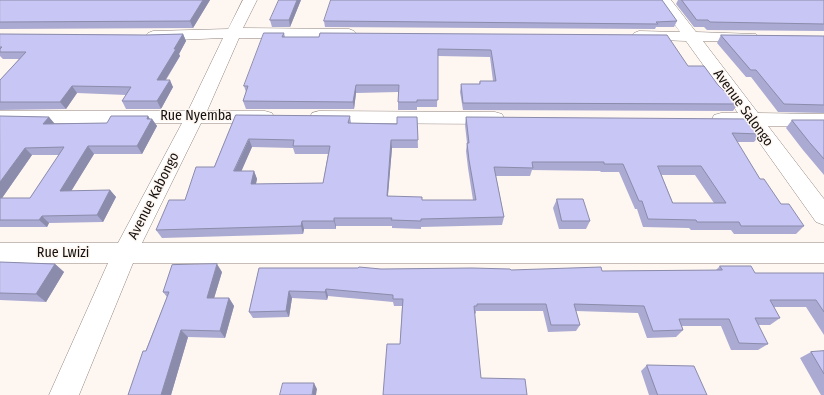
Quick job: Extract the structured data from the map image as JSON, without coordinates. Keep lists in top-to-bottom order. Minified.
{"streets":{"street":["Avenue Salongo","Rue Nyemba","Avenue Kabongo","Rue Lwizi"]},"crossings":[["Rue Nyemba","Avenue Kabongo"],["Avenue Kabongo","Rue Lwizi"]]}
